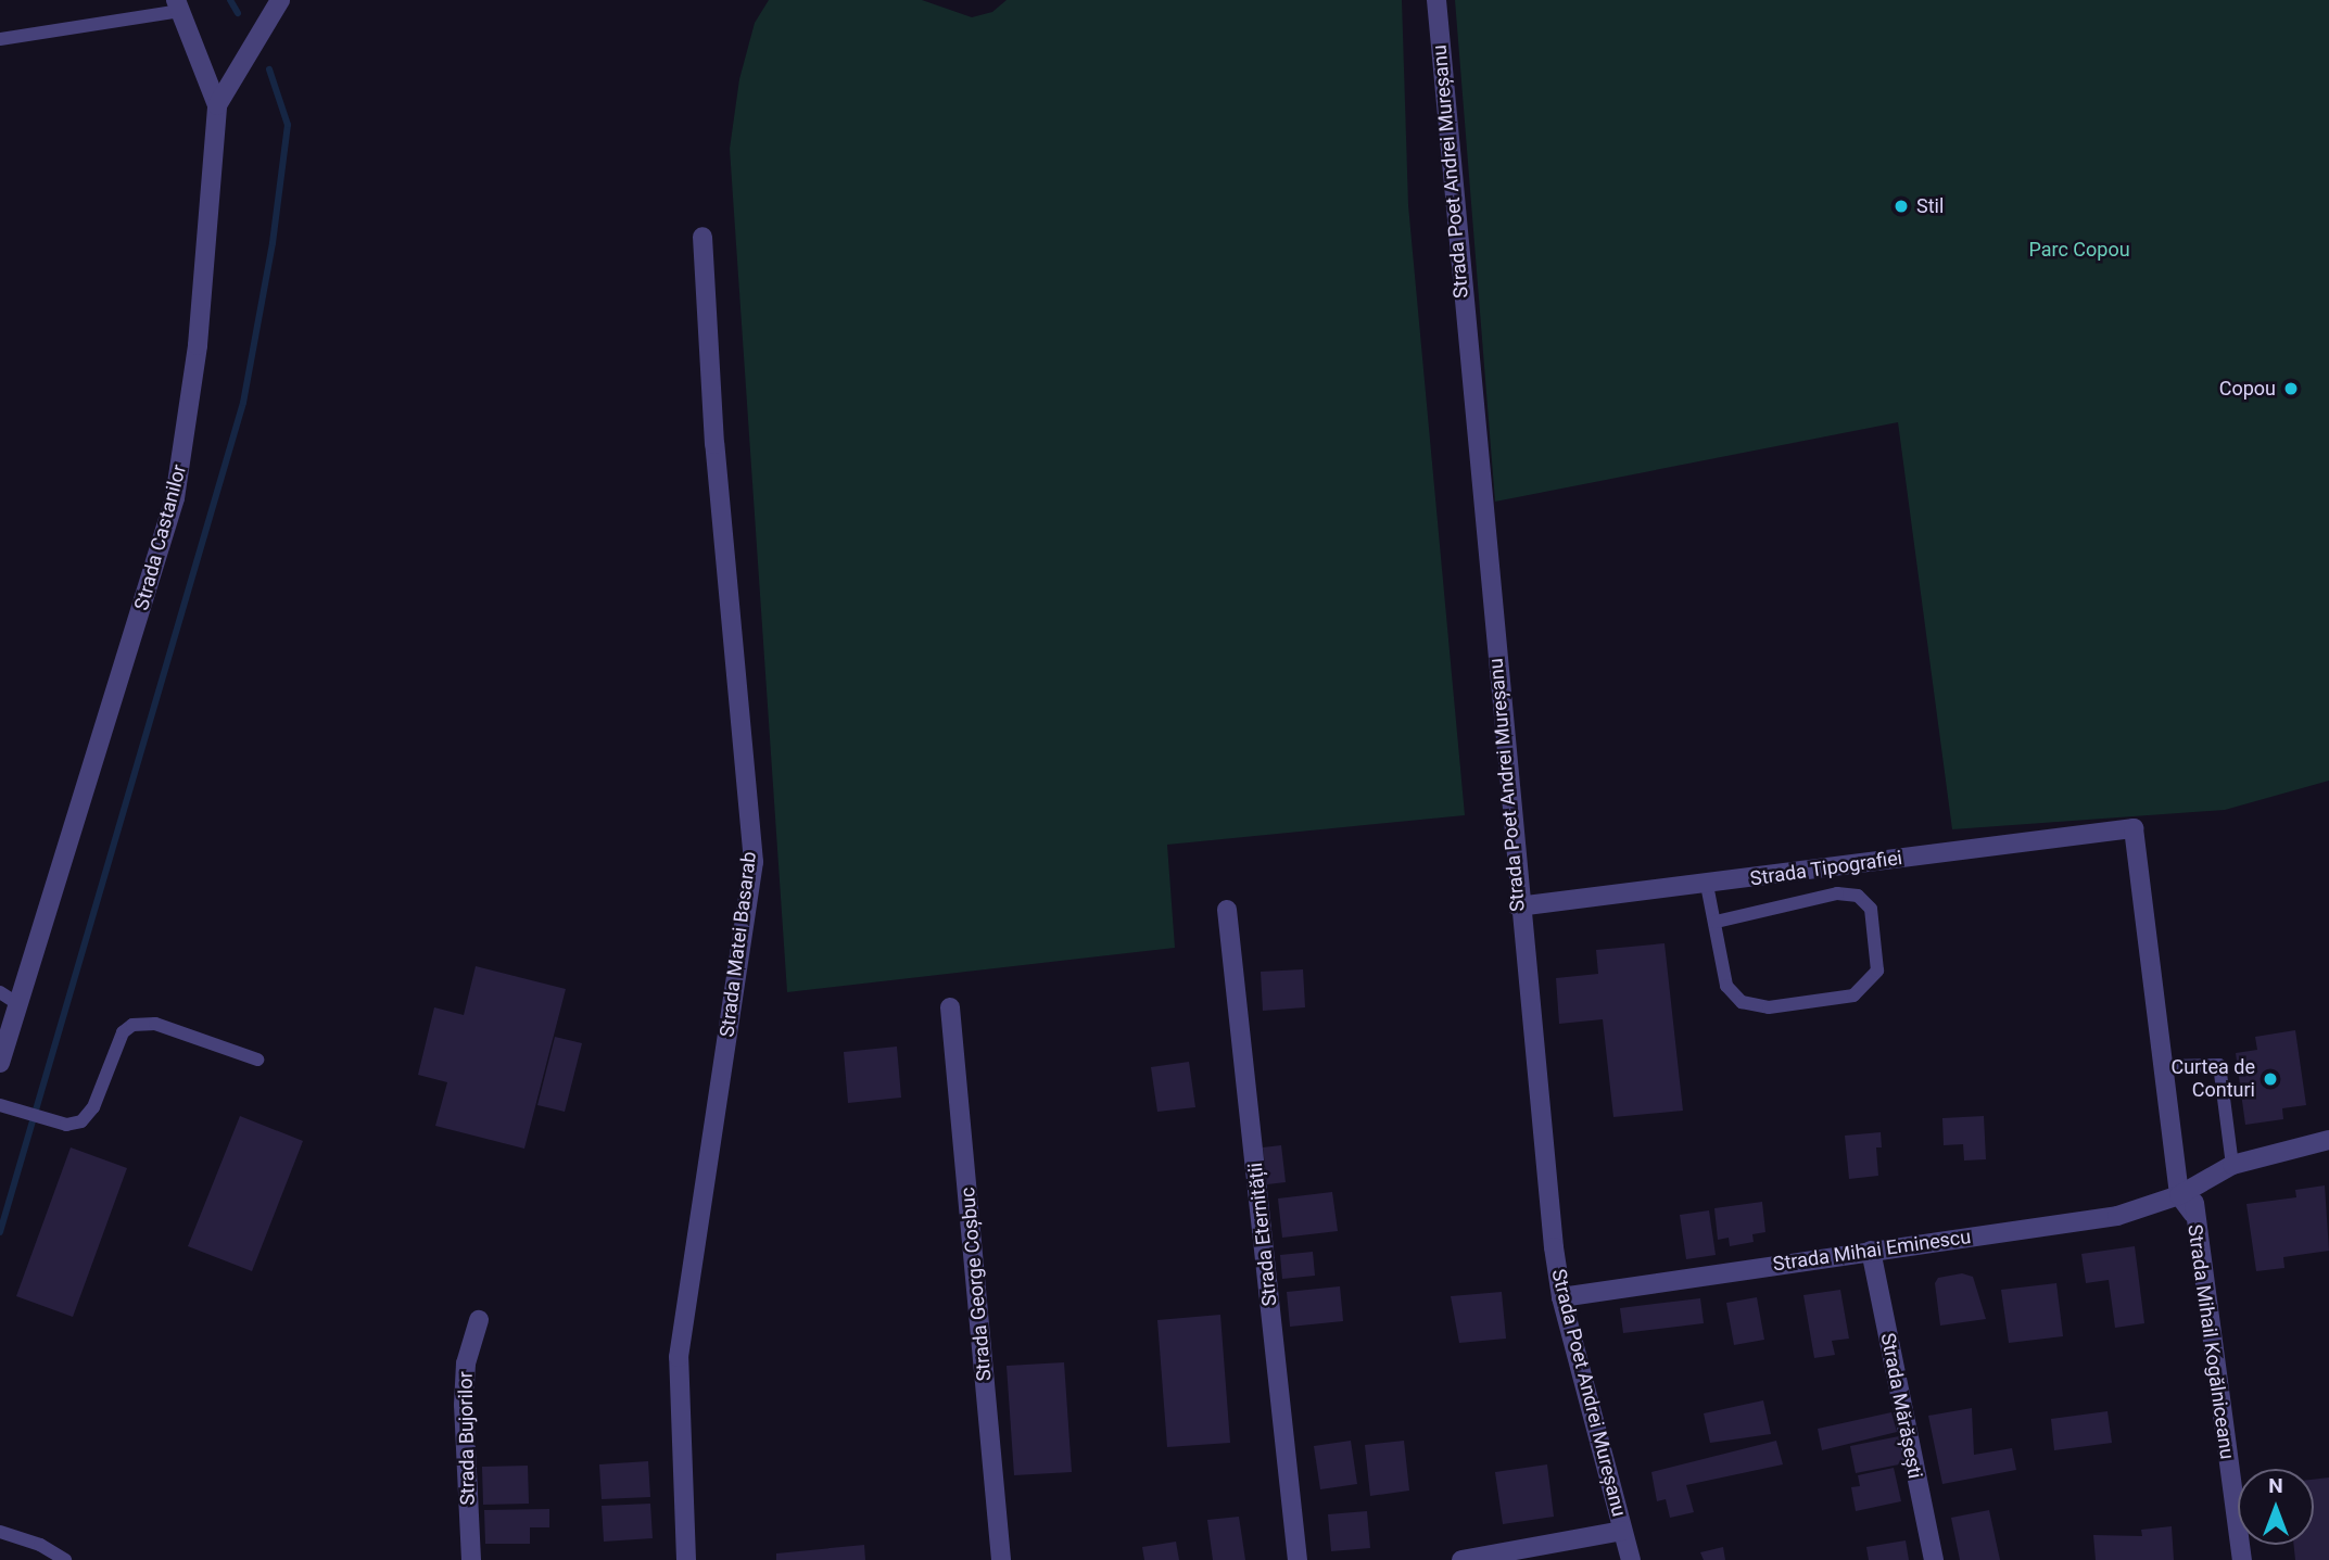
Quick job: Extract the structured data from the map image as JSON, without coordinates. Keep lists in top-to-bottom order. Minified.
{"streets":{"street":["Strada Poet Andrei Mureșanu","Strada Castanilor","Strada Tipografiei","Strada Matei Basarab","Strada Eternității","Strada Mihai Eminescu","Strada George Coșbuc","Strada Mihail Kogălniceanu","Strada Mărășești","Strada Bujorilor"]},"crossings":[["Strada Poet Andrei Mureșanu","Strada Tipografiei"],["Strada Poet Andrei Mureșanu","Strada Mihai Eminescu"],["Strada Mihai Eminescu","Strada Mihail Kogălniceanu"],["Strada Mihai Eminescu","Strada Mărășești"]],"parks":["Parc Copou"],"places":["Stil","Copou","Curtea de Conturi"],"north":"top"}
